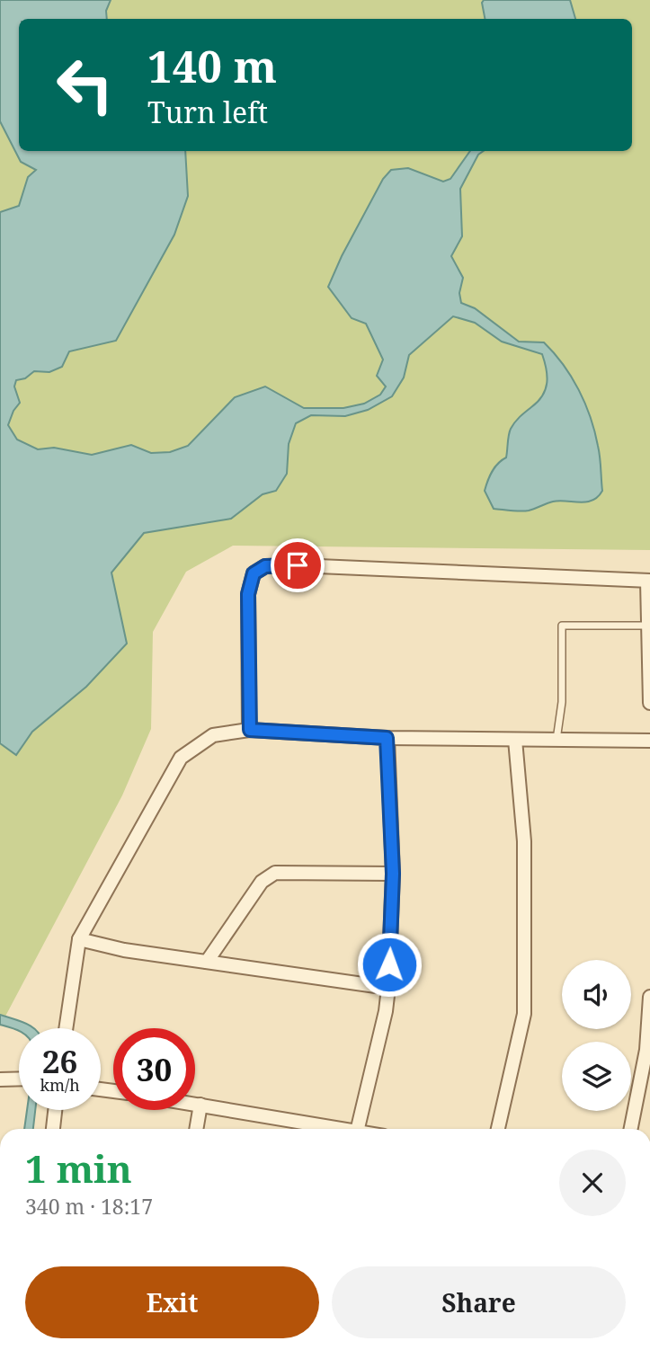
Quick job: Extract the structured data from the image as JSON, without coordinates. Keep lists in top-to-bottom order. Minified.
{"page":{"turn":["140 m","Turn left"],"speed":"26 km/h","limit":"30","heading":["1 min","340 m · 18:17"],"buttons":["Exit","Share"]}}
